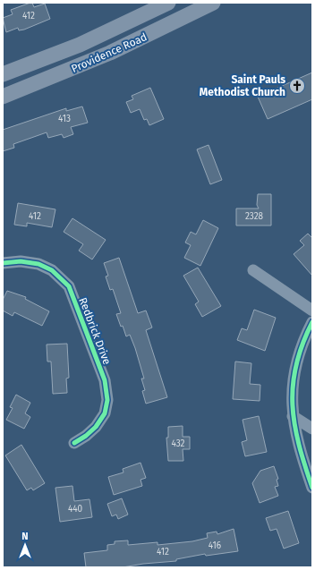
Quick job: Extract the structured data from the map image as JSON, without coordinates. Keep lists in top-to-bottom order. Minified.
{"streets":{"main road":["Providence Road"],"street":["Redbrick Drive"]},"places":{"church":["Saint Pauls Methodist Church"]},"house_numbers":["412","413","412","2328","432","440","416","412"],"north":"top"}
